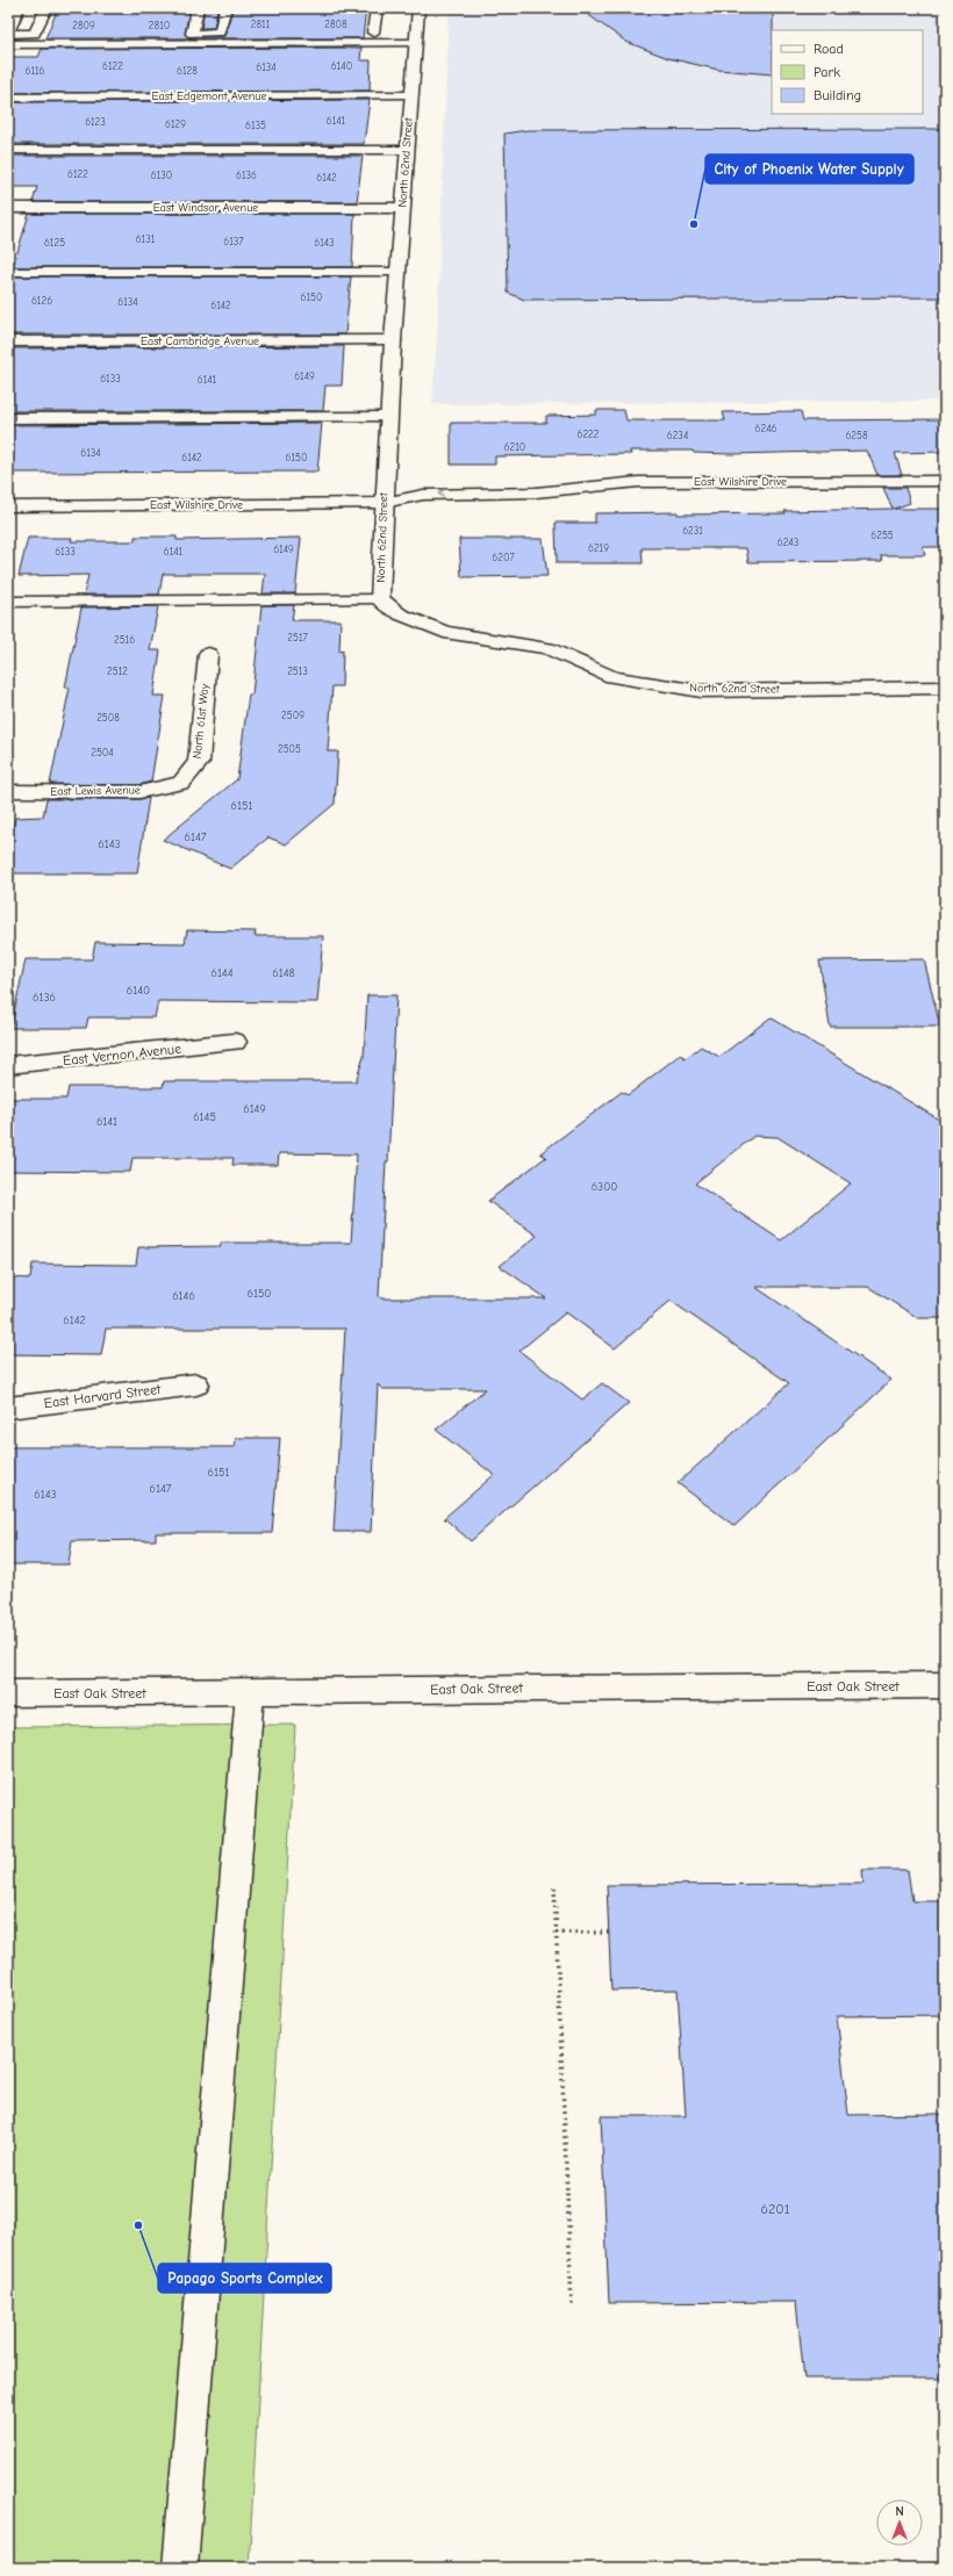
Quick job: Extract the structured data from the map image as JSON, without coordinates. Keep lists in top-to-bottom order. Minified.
{"streets":{"street":["East Edgemont Avenue","North 62nd Street","East Windsor Avenue","East Cambridge Avenue","East Wilshire Drive","North 61st Way","East Lewis Avenue","East Vernon Avenue","East Harvard Street","East Oak Street"]},"crossings":[["East Edgemont Avenue","North 62nd Street"],["North 62nd Street","East Windsor Avenue"],["North 62nd Street","East Cambridge Avenue"],["North 62nd Street","East Wilshire Drive"],["North 61st Way","East Lewis Avenue"]],"places":["City of Phoenix Water Supply","Papago Sports Complex"],"house_numbers":["2811","2808","2809","2810","6122","6140","6134","6116","6128","6141","6123","6129","6135","6122","6130","6136","6142","6131","6137","6125","6143","6150","6126","6134","6142","6149","6133","6141","6246","6222","6234","6258","6210","6134","6142","6150","6231","6255","6243","6219","6149","6133","6141","6207","2517","2516","2512","2513","2509","2508","2505","2504","6151","6147","6143","6144","6148","6140","6136","6149","6145","6141","6300","6150","6146","6142","6151","6147","6143","6201"],"legend":["Road","Park","Building"],"north":"top"}
